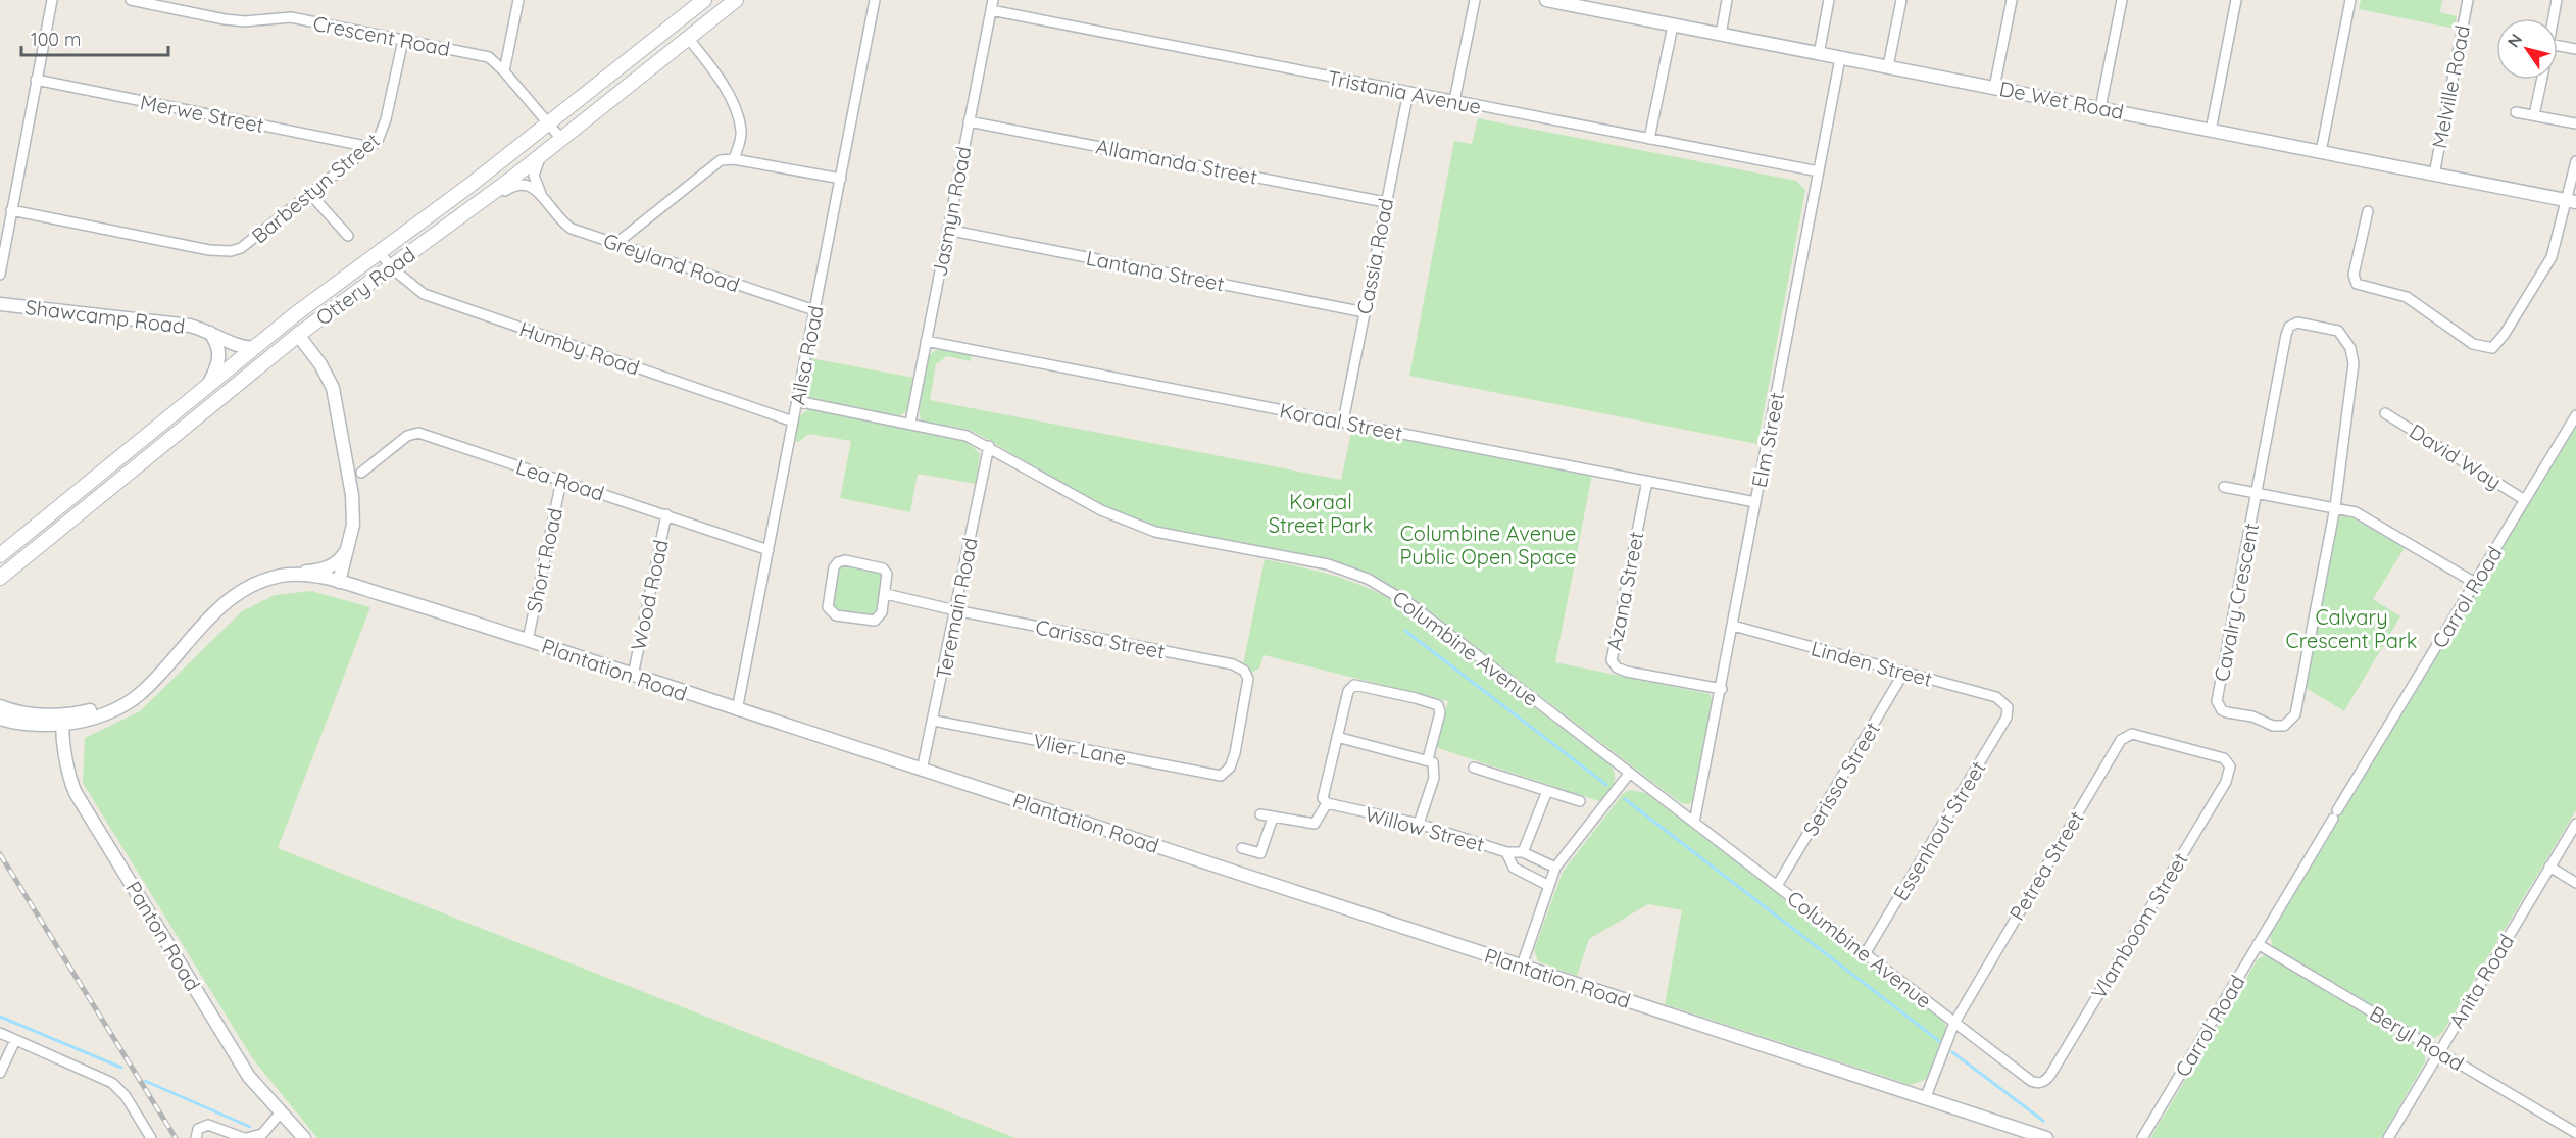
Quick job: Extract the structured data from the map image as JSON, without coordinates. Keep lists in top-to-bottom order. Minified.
{"streets":{"main road":["Ottery Road"],"street":["Crescent Road","Melville Road","Tristania Avenue","De Wet Road","Merwe Street","Allamanda Street","Barbestyn Street","Jasmyn Road","Cassia Road","Greyland Road","Lantana Street","Shawcamp Road","Humby Road","Ailsa Road","Koraal Street","Elm Street","David Way","Lea Road","Short Road","Azana Street","Wood Road","Carrol Road","Cavalry Crescent","Teremain Road","Carissa Street","Columbine Avenue","Linden Street","Plantation Road","Vlier Lane","Serissa Street","Willow Street","Essenhout Street","Petrea Street","Vlamboom Street","Panton Road","Anita Road","Beryl Road"]},"crossings":[["Crescent Road","Barbestyn Street"],["Crescent Road","Ottery Road"],["Melville Road","De Wet Road"],["Tristania Avenue","Jasmyn Road"],["Tristania Avenue","Cassia Road"],["Tristania Avenue","Elm Street"],["De Wet Road","Elm Street"],["Merwe Street","Barbestyn Street"],["Allamanda Street","Jasmyn Road"],["Allamanda Street","Cassia Road"],["Jasmyn Road","Lantana Street"],["Jasmyn Road","Koraal Street"],["Jasmyn Road","Columbine Avenue"],["Cassia Road","Lantana Street"],["Cassia Road","Koraal Street"],["Greyland Road","Ailsa Road"],["Ottery Road","Shawcamp Road"],["Ottery Road","Humby Road"],["Humby Road","Ailsa Road"],["Ailsa Road","Lea Road"],["Ailsa Road","Columbine Avenue"],["Ailsa Road","Plantation Road"],["Koraal Street","Elm Street"],["Koraal Street","Azana Street"],["Elm Street","Azana Street"],["Elm Street","Columbine Avenue"],["Elm Street","Linden Street"],["David Way","Carrol Road"],["Lea Road","Short Road"],["Lea Road","Wood Road"],["Short Road","Plantation Road"],["Wood Road","Plantation Road"],["Carrol Road","Beryl Road"],["Teremain Road","Carissa Street"],["Teremain Road","Columbine Avenue"],["Teremain Road","Plantation Road"],["Teremain Road","Vlier Lane"],["Carissa Street","Vlier Lane"],["Columbine Avenue","Serissa Street"],["Columbine Avenue","Essenhout Street"],["Columbine Avenue","Petrea Street"],["Columbine Avenue","Vlamboom Street"],["Linden Street","Serissa Street"],["Linden Street","Essenhout Street"],["Plantation Road","Petrea Street"],["Plantation Road","Panton Road"],["Petrea Street","Vlamboom Street"],["Anita Road","Beryl Road"]],"parks":["Koraal Street Park","Columbine Avenue Public Open Space","Calvary Crescent Park"],"scale_bar":"100 m","north":"top left"}
